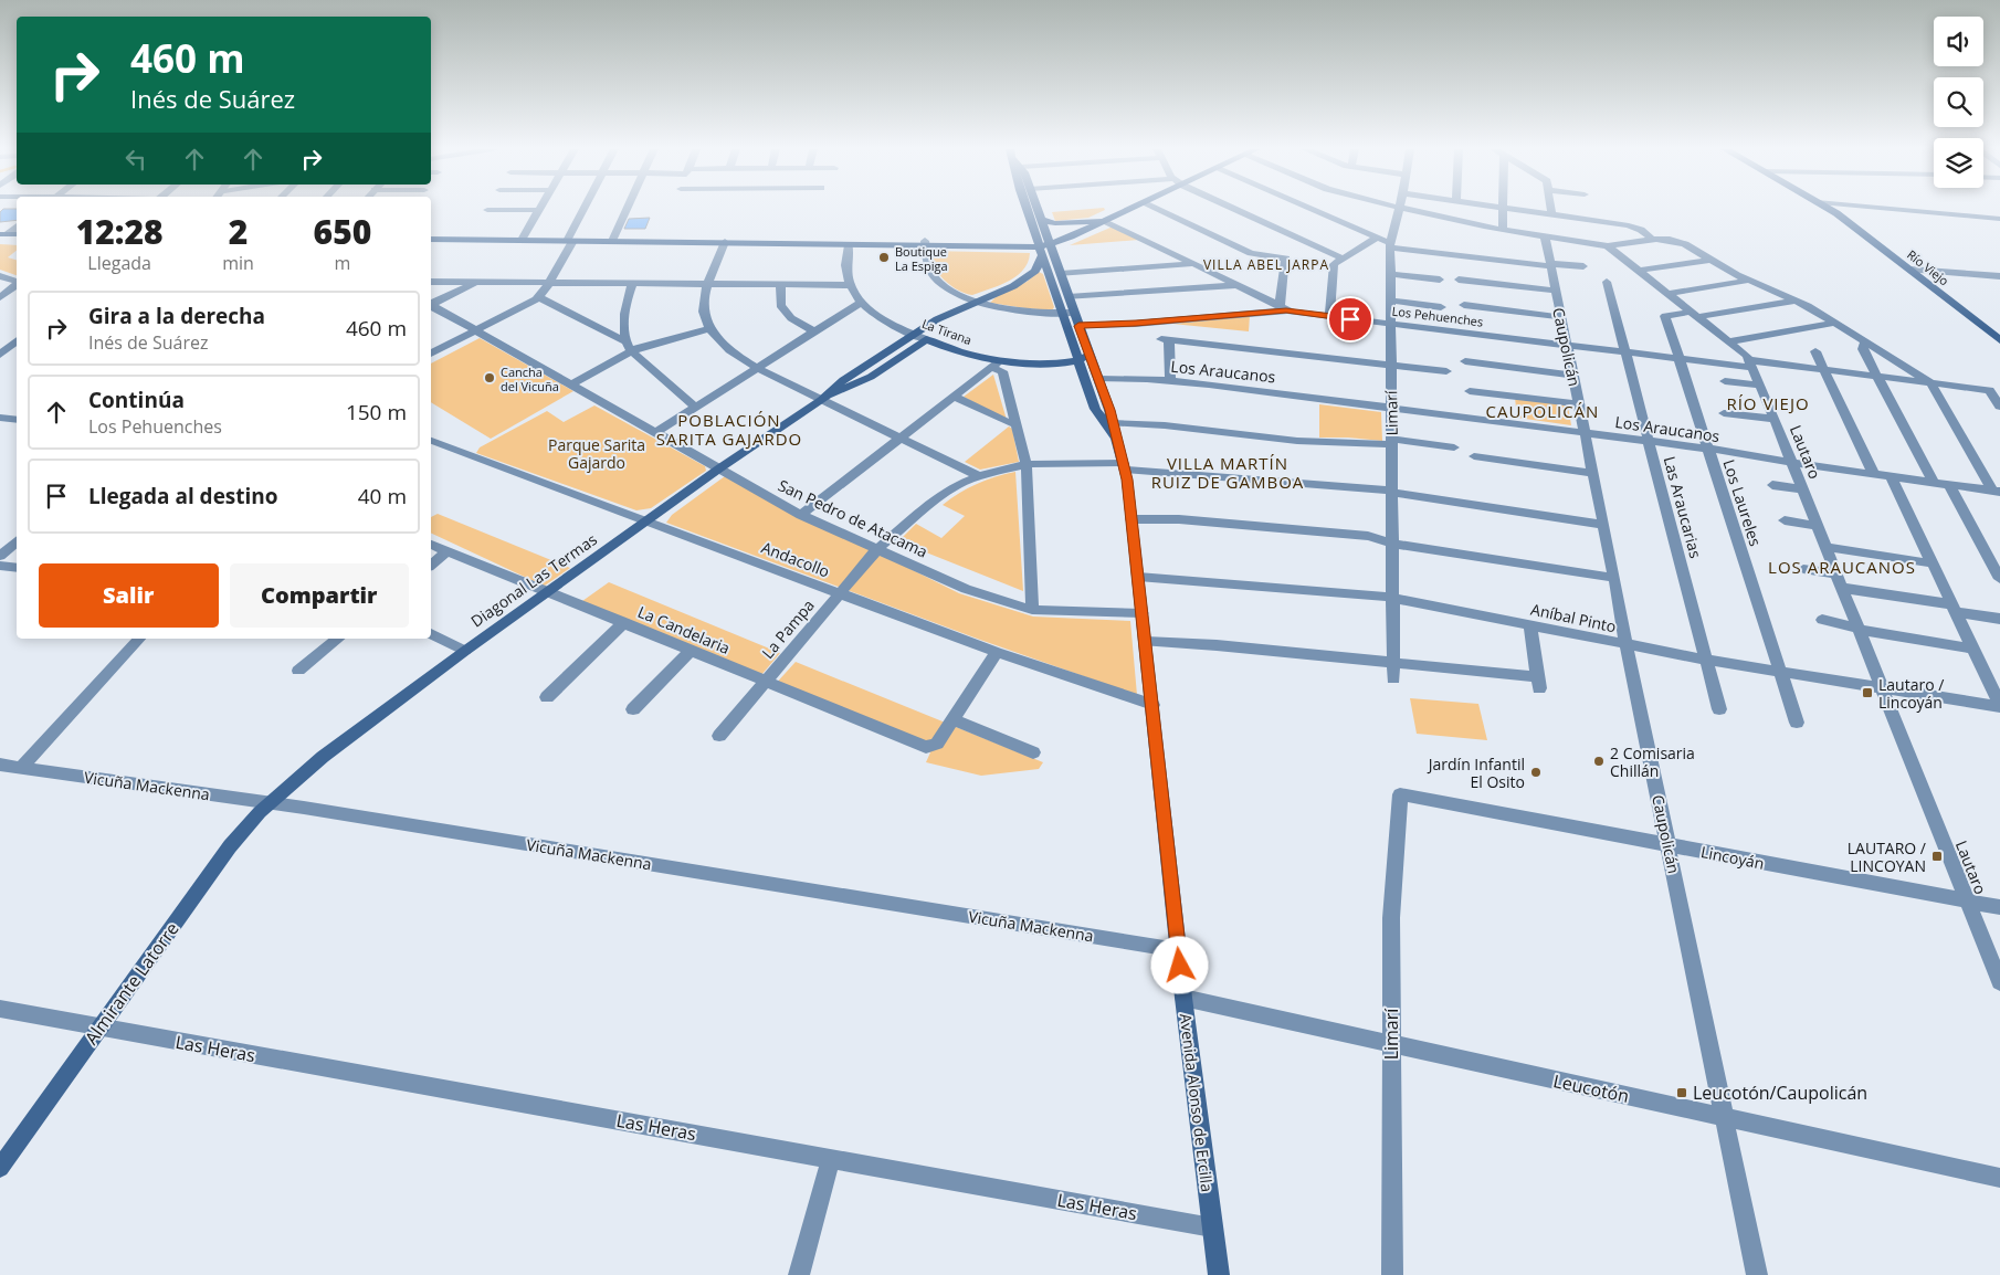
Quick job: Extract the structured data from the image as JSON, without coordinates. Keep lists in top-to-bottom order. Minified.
{"streets":{"main road":["Río Viejo","La Tirana","Diagonal Las Termas","Almirante Latorre","Avenida Alonso de Ercilla"],"street":["Los Pehuenches","Caupolicán","Los Araucanos","Limarí","Lautaro","Los Laureles","Las Araucarias","San Pedro de Atacama","Andacollo","Aníbal Pinto","La Pampa","La Candelaria","Vicuña Mackenna","Lincoyán","Las Heras","Leucotón"]},"crossings":[["Los Pehuenches","Caupolicán"],["Los Pehuenches","Limarí"],["Los Pehuenches","Lautaro"],["Los Pehuenches","Los Laureles"],["Los Pehuenches","Las Araucarias"],["La Tirana","Diagonal Las Termas"],["La Tirana","Avenida Alonso de Ercilla"],["Caupolicán","Los Araucanos"],["Caupolicán","Lautaro"],["Caupolicán","Aníbal Pinto"],["Caupolicán","La Pampa"],["Caupolicán","Lincoyán"],["Caupolicán","Leucotón"],["Los Araucanos","Limarí"],["Los Araucanos","Lautaro"],["Los Araucanos","Los Laureles"],["Los Araucanos","Las Araucarias"],["Los Araucanos","Avenida Alonso de Ercilla"],["Limarí","Aníbal Pinto"],["Limarí","La Pampa"],["Limarí","Lincoyán"],["Limarí","Leucotón"],["Lautaro","Los Laureles"],["Lautaro","Aníbal Pinto"],["Lautaro","Lincoyán"],["Los Laureles","Aníbal Pinto"],["Las Araucarias","Aníbal Pinto"],["San Pedro de Atacama","Diagonal Las Termas"],["San Pedro de Atacama","La Pampa"],["San Pedro de Atacama","Avenida Alonso de Ercilla"],["Andacollo","Diagonal Las Termas"],["Andacollo","La Pampa"],["Andacollo","Avenida Alonso de Ercilla"],["Diagonal Las Termas","La Candelaria"],["Diagonal Las Termas","Vicuña Mackenna"],["Diagonal Las Termas","Almirante Latorre"],["Diagonal Las Termas","Avenida Alonso de Ercilla"],["Aníbal Pinto","Avenida Alonso de Ercilla"],["La Pampa","La Candelaria"],["La Pampa","Avenida Alonso de Ercilla"],["Vicuña Mackenna","Almirante Latorre"],["Vicuña Mackenna","Avenida Alonso de Ercilla"],["Almirante Latorre","Las Heras"],["Las Heras","Avenida Alonso de Ercilla"],["Leucotón","Avenida Alonso de Ercilla"]],"districts":["VILLA ABEL JARPA","RÍO VIEJO","CAUPOLICÁN","POBLACIÓN SARITA GAJARDO","VILLA MARTÍN RUIZ DE GAMBOA","LOS ARAUCANOS"],"parks":["Parque Sarita Gajardo"],"places":{"other":["Boutique La Espiga","Cancha del Vicuña","2 Comisaria Chillán","Jardín Infantil El Osito"],"transit":["Lautaro / Lincoyán","LAUTARO / LINCOYAN","Leucotón/Caupolicán"]},"page":{"turn":["460 m","Inés de Suárez"],"eta":["12:28","Llegada","2","min","650","m"],"list":[{"name":"Gira a la derecha","note":"Inés de Suárez","value":"460 m"},{"name":"Continúa","note":"Los Pehuenches","value":"150 m"},{"name":"Llegada al destino","value":"40 m"}],"buttons":["Salir","Compartir"]}}
